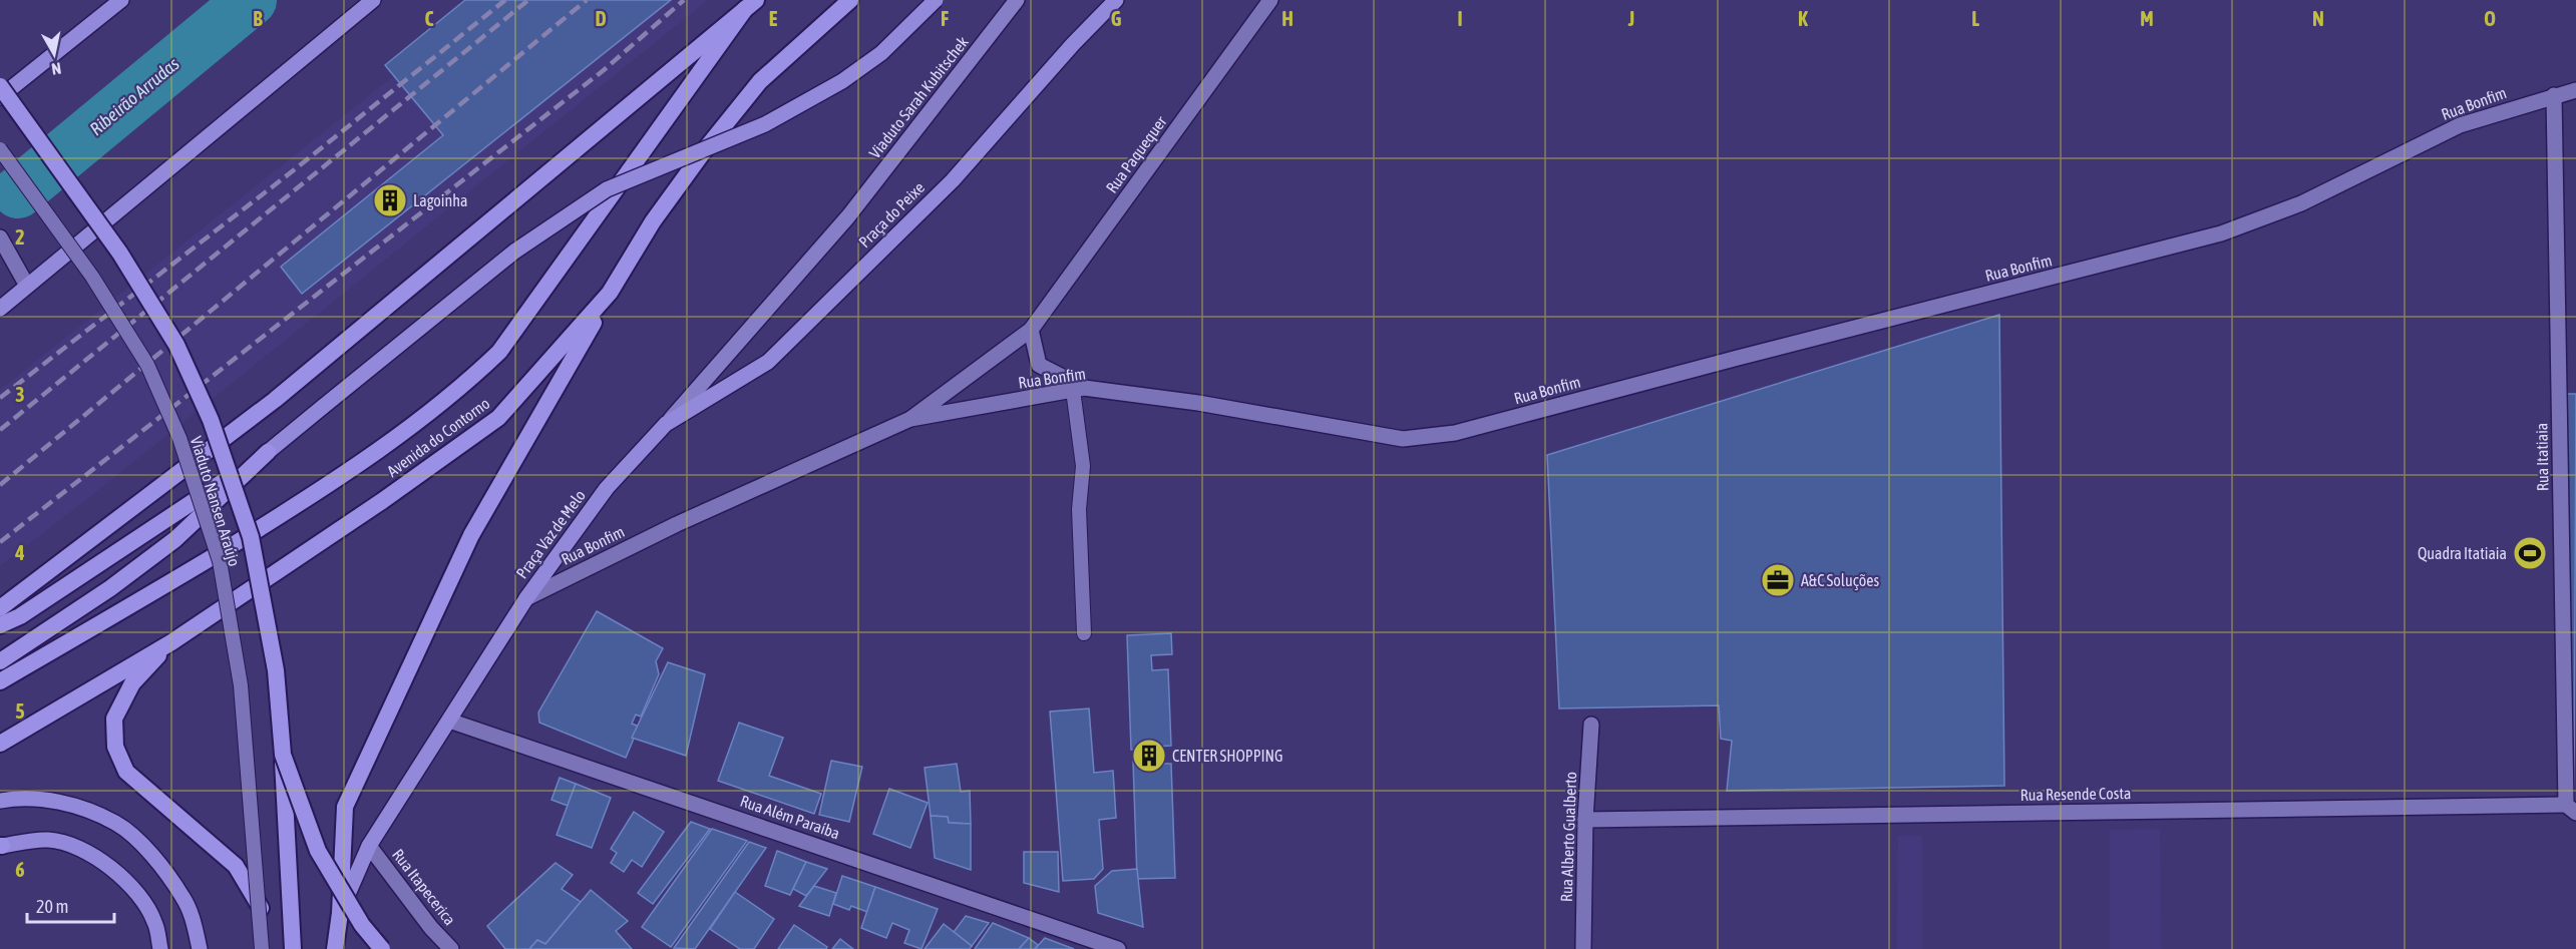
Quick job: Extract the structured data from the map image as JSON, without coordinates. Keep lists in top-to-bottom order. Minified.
{"streets":{"highway":["Avenida do Contorno"],"main road":["Viaduto Sarah Kubitschek","Praça do Peixe","Praça Vaz de Melo"],"street":["Rua Bonfim","Rua Paquequer","Rua Itatiaia","Rua Resende Costa","Rua Além Paraíba","Rua Alberto Gualberto","Rua Itapecerica"],"lane":["Viaduto Nansen Araújo"]},"crossings":[["Viaduto Sarah Kubitschek","Praça Vaz de Melo"],["Rua Bonfim","Rua Paquequer"],["Rua Bonfim","Rua Itatiaia"],["Rua Bonfim","Praça Vaz de Melo"],["Praça do Peixe","Praça Vaz de Melo"],["Rua Itatiaia","Rua Resende Costa"],["Praça Vaz de Melo","Rua Além Paraíba"],["Praça Vaz de Melo","Rua Itapecerica"],["Rua Resende Costa","Rua Alberto Gualberto"]],"water":["Ribeirão Arrudas"],"places":{"building":["Lagoinha","CENTER SHOPPING"],"sports":["Quadra Itatiaia"],"office":["A&C Soluções"]},"scale_bar":"20 m","north":"bottom","grid":{"columns":["B","C","D","E","F","G","H","I","J","K","L","M","N","O"],"rows":["2","3","4","5","6"]}}
